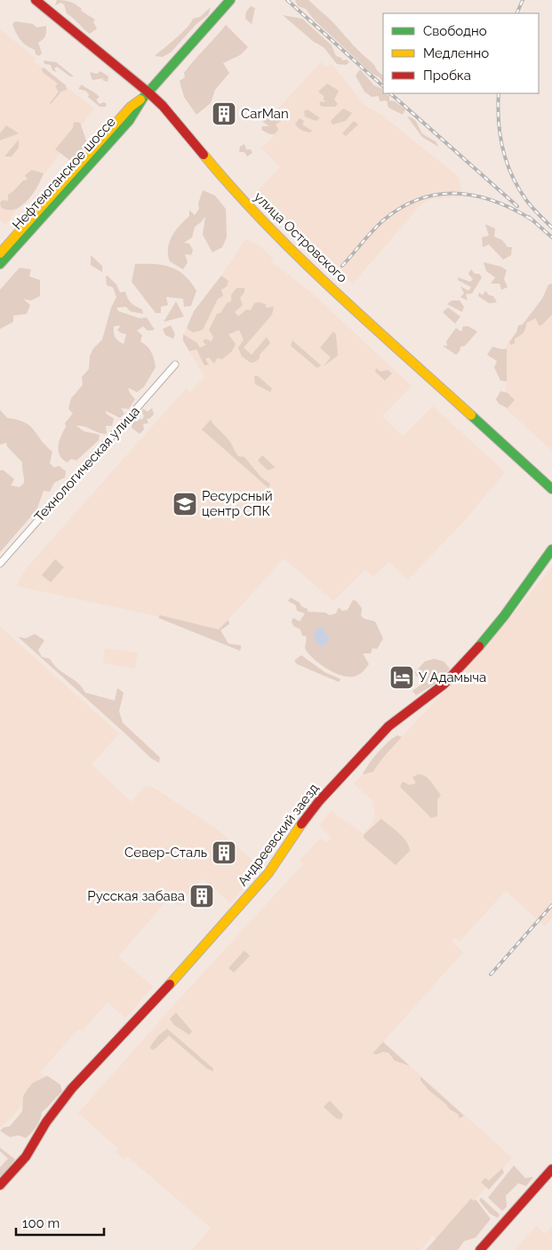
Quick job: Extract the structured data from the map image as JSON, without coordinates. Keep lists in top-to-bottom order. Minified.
{"streets":{"main road":["Нефтеюганское шоссе","улица Островского","Андреевский заезд"],"street":["Технологическая улица"]},"crossings":[["Нефтеюганское шоссе","улица Островского"]],"places":{"building":["CarMan","Север-Сталь","Русская забава"],"school or university":["Ресурсный центр СПК"],"hotel":["У Адамыча"]},"legend":["Свободно","Медленно","Пробка"],"scale_bar":"100 m"}
